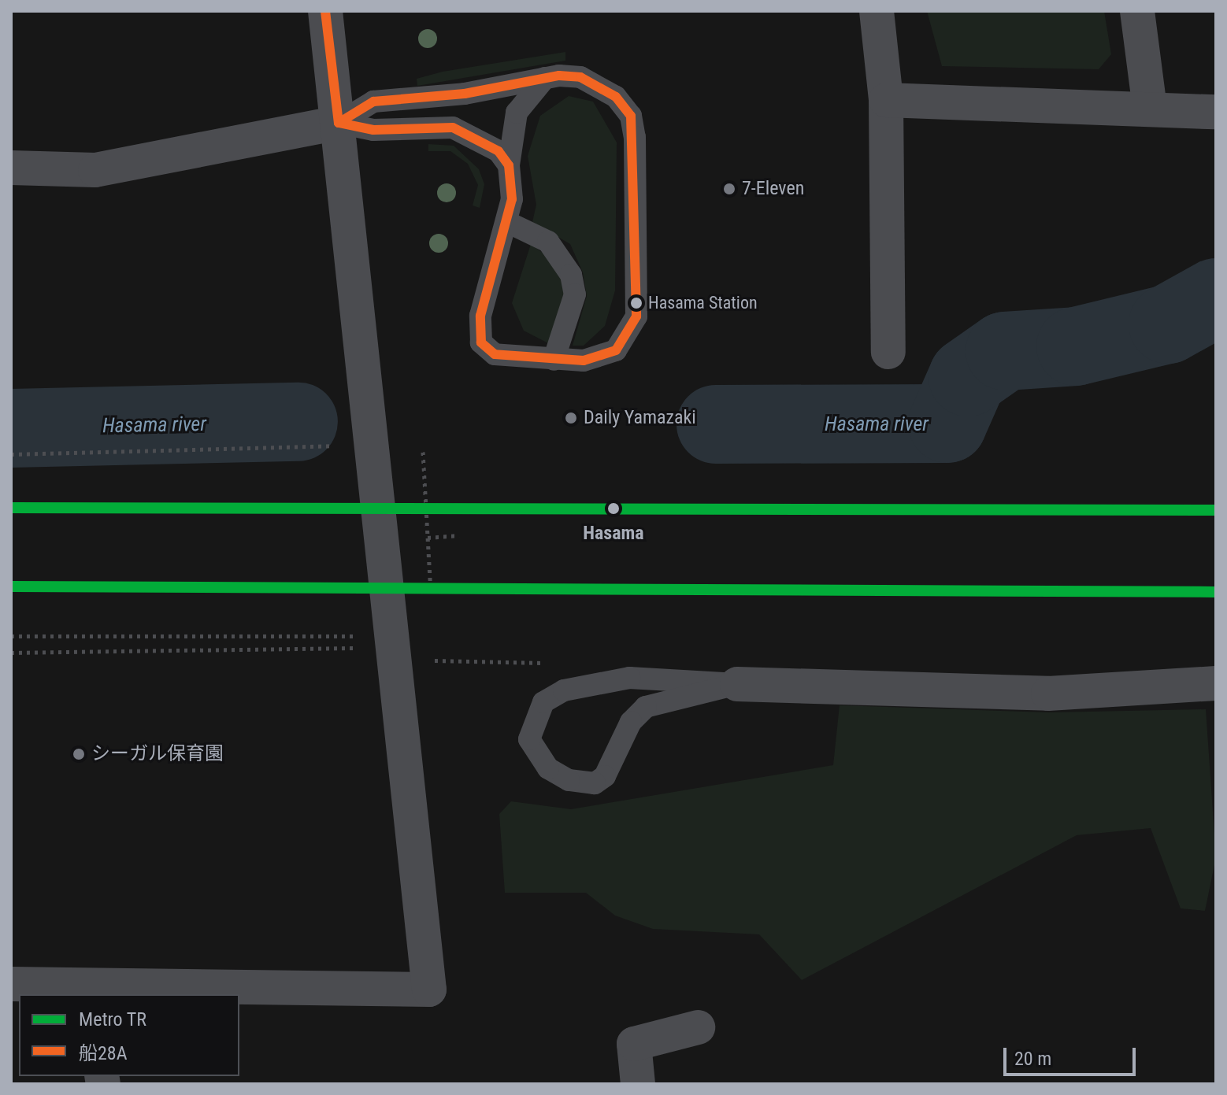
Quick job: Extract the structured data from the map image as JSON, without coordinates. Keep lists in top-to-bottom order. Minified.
{"water":["Hasama river"],"places":["7-Eleven","Hasama Station","Daily Yamazaki","Hasama","シーガル保育園"],"lines":["transit line 船28A","metro line TR"],"legend":["Metro TR","船28A"],"scale_bar":"20 m"}
